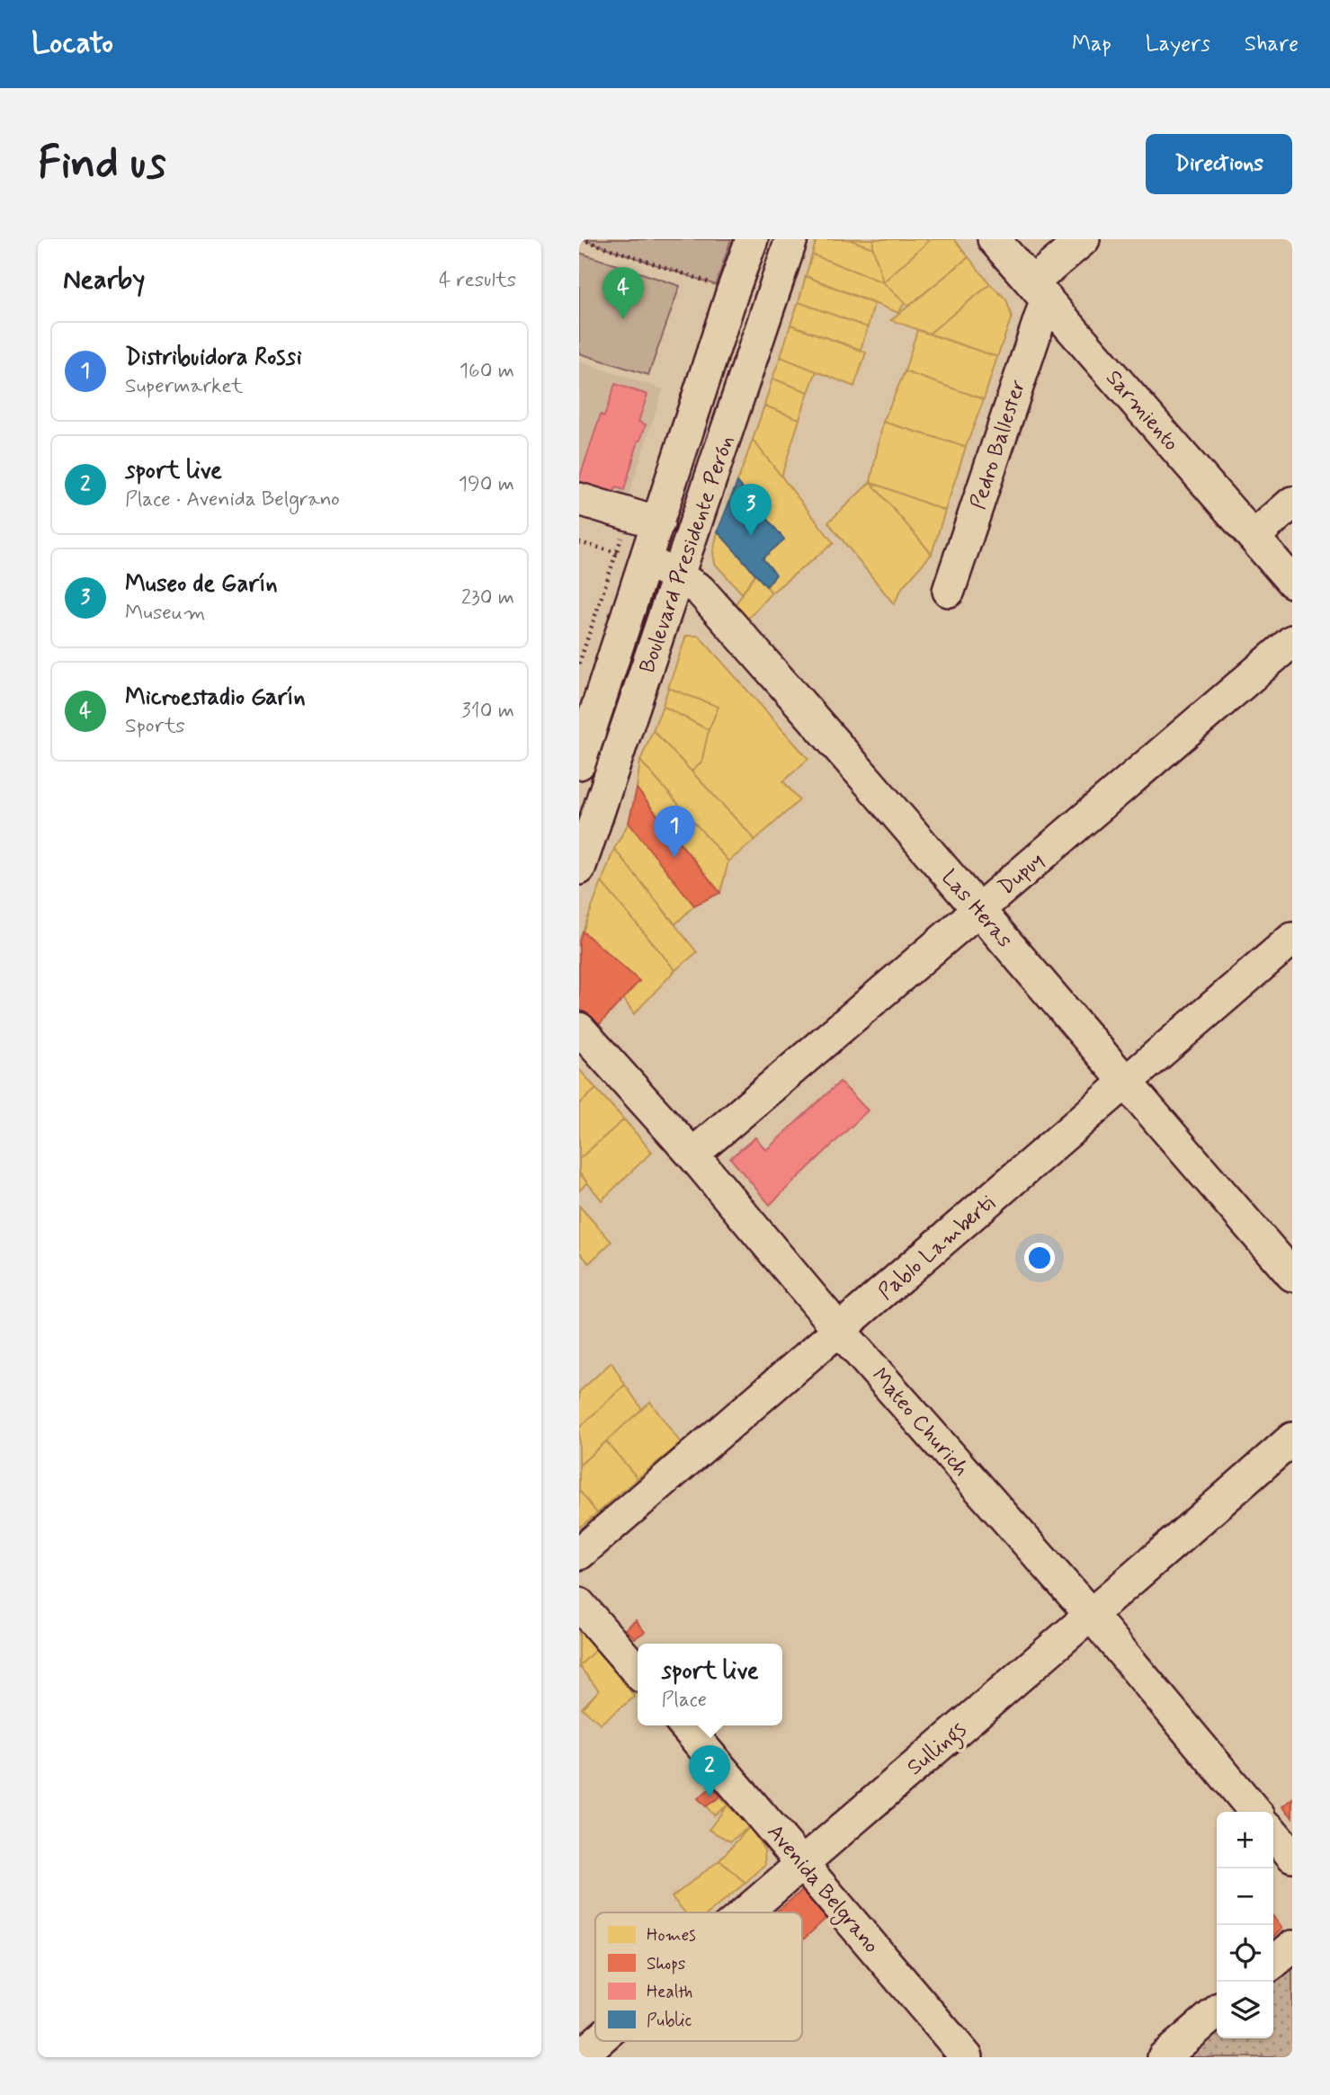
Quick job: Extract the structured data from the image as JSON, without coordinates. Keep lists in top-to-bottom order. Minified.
{"streets":{"street":["Sarmiento","Pedro Ballester","Boulevard Presidente Perón","Dupuy","Las Heras","Pablo Lamberti","Mateo Churich","Sullings","Avenida Belgrano"]},"crossings":[["Sarmiento","Pedro Ballester"],["Boulevard Presidente Perón","Las Heras"],["Dupuy","Las Heras"],["Dupuy","Mateo Churich"],["Las Heras","Pablo Lamberti"],["Pablo Lamberti","Mateo Churich"],["Mateo Churich","Sullings"],["Sullings","Avenida Belgrano"]],"legend":["Homes","Shops","Health","Public"],"page":{"header":"Locato","nav":["Map","Layers","Share"],"buttons":"Directions","title":"Find us","heading":["Nearby","4 results"],"pins":["4","3","1","2"],"list":[{"mark":"1","name":"Distribuidora Rossi","note":"Supermarket","value":"160 m"},{"mark":"2","name":"sport live","note":"Place · Avenida Belgrano","value":"190 m"},{"mark":"3","name":"Museo de Garín","note":"Museum","value":"230 m"},{"mark":"4","name":"Microestadio Garín","note":"Sports","value":"310 m"}],"popup":["sport live","Place"],"map_buttons":["+","−"]}}
